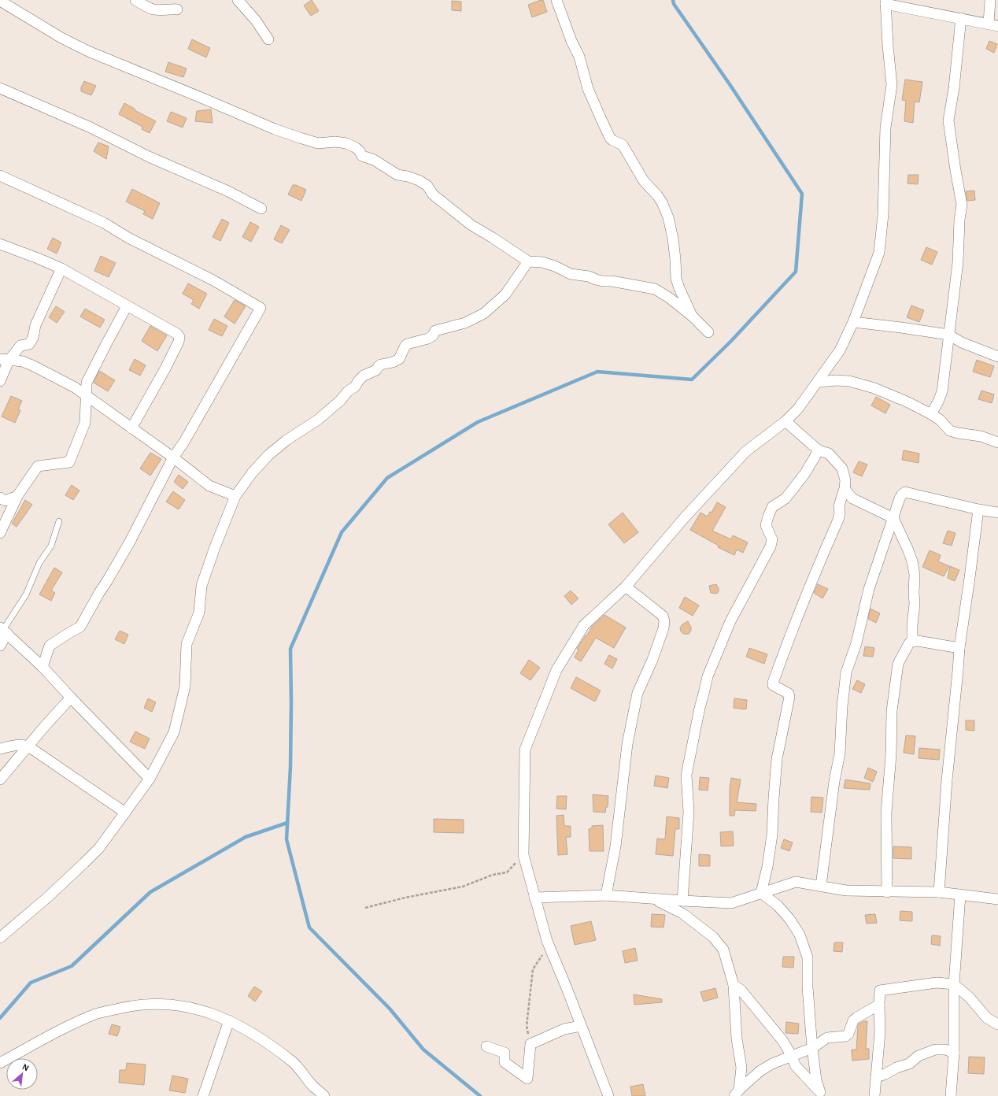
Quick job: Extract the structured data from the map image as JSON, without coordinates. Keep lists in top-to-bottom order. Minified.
{"north":"top right"}
